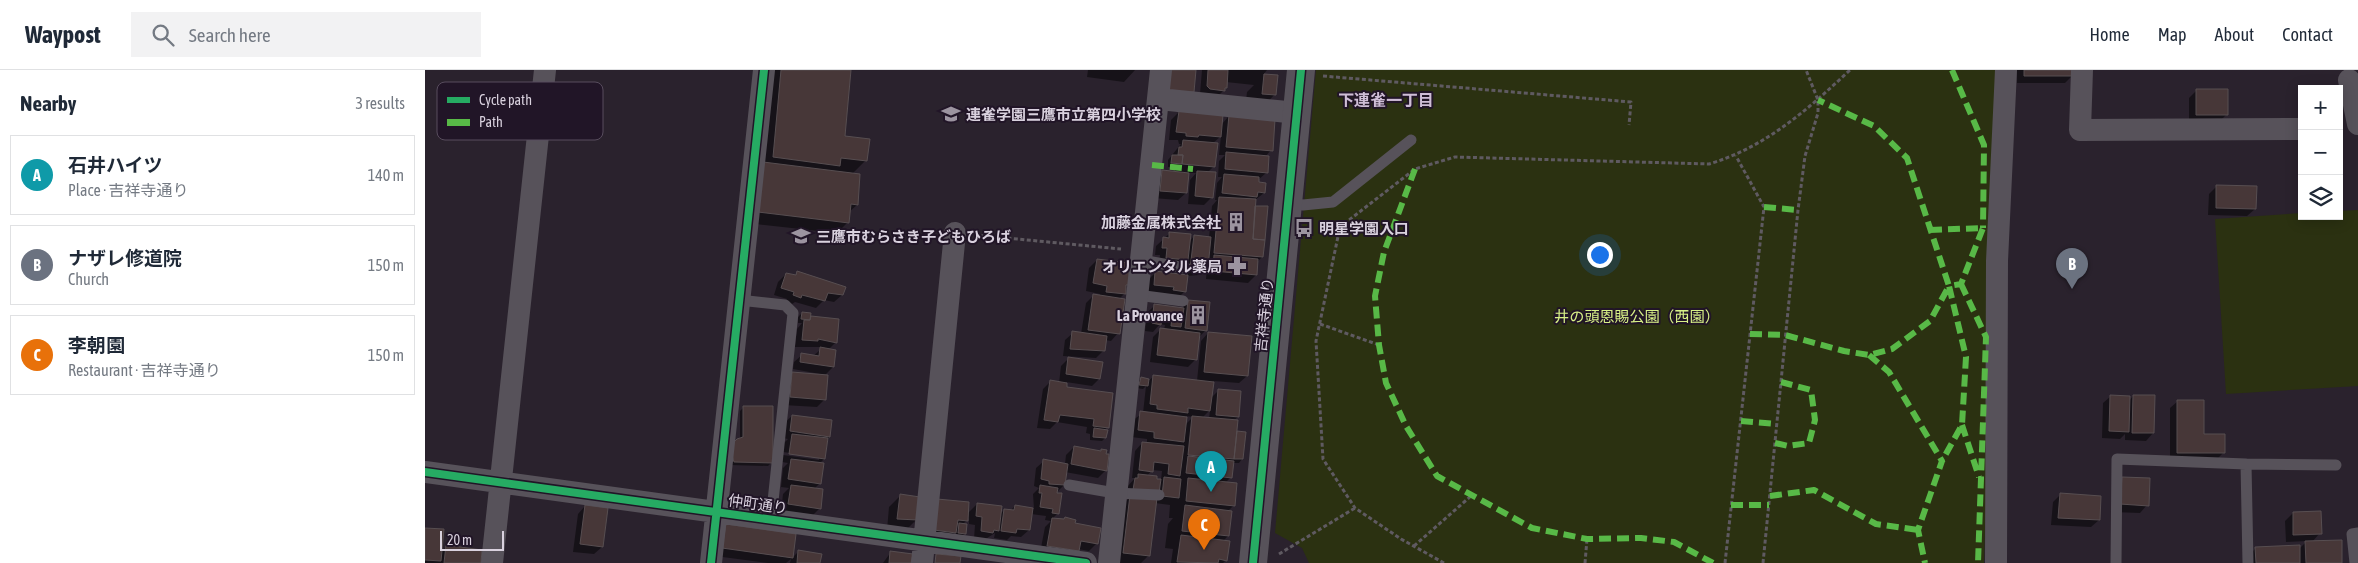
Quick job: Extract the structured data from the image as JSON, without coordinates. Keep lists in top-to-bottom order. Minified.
{"streets":{"main road":["吉祥寺通り"],"street":["仲町通り"]},"districts":["下連雀一丁目"],"parks":["井の頭恩賜公園（西園）"],"places":{"school or university":["連雀学園三鷹市立第四小学校","三鷹市むらさき子どもひろば"],"building":["加藤金属株式会社","La Provance"],"bus stop":["明星学園入口"],"pharmacy":["オリエンタル薬局"]},"legend":["Cycle path","Path"],"scale_bar":"20 m","page":{"header":"Waypost","search":"Search here","nav":["Home","Map","About","Contact"],"heading":["Nearby","3 results"],"map_buttons":["+","−"],"list":[{"mark":"A","name":"石井ハイツ","note":"Place · 吉祥寺通り","value":"140 m"},{"mark":"B","name":"ナザレ修道院","note":"Church","value":"150 m"},{"mark":"C","name":"李朝園","note":"Restaurant · 吉祥寺通り","value":"150 m"}],"pins":["B","A","C"],"scale":"20 m"}}
